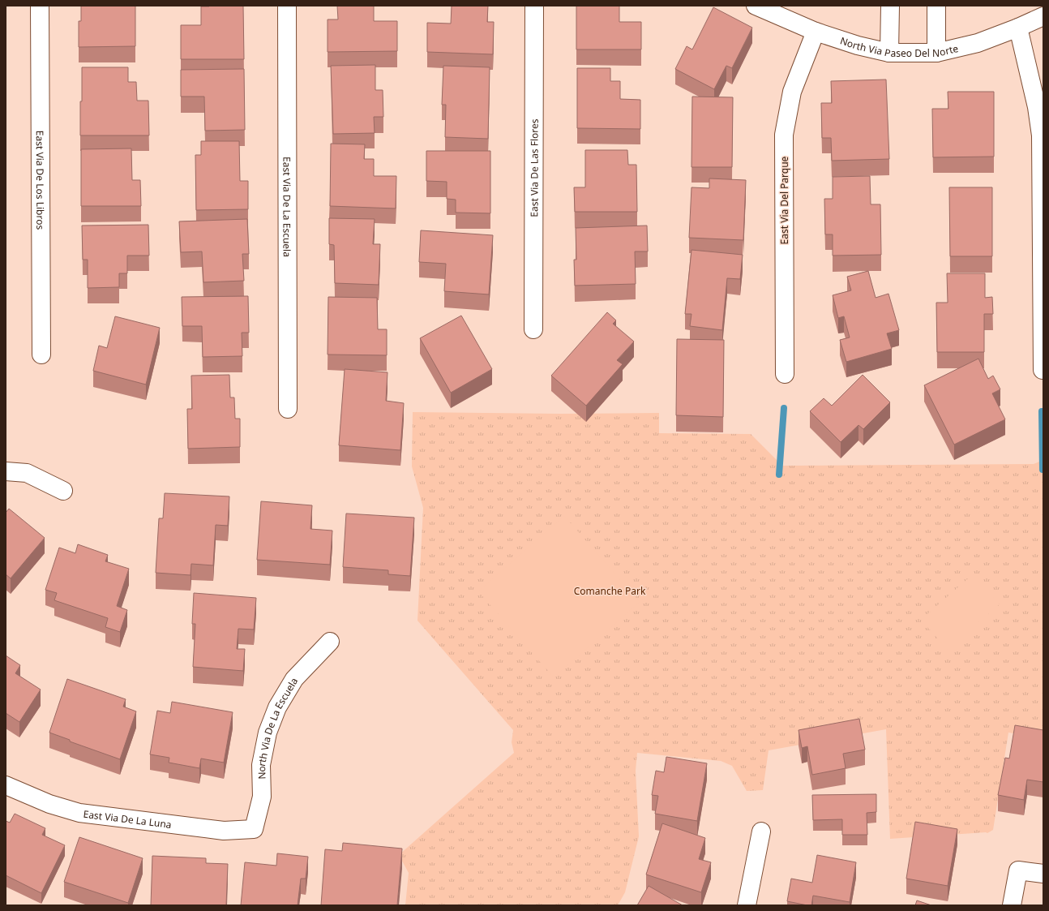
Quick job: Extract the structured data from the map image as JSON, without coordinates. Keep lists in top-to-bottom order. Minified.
{"streets":{"street":["North Via Paseo Del Norte","East Via De Las Flores","East Via De Los Libros","East Via Del Parque","East Via De La Escuela","North Via De La Escuela","East Via De La Luna"]},"crossings":[["North Via Paseo Del Norte","East Via Del Parque"],["North Via De La Escuela","East Via De La Luna"]],"parks":["Comanche Park"]}
